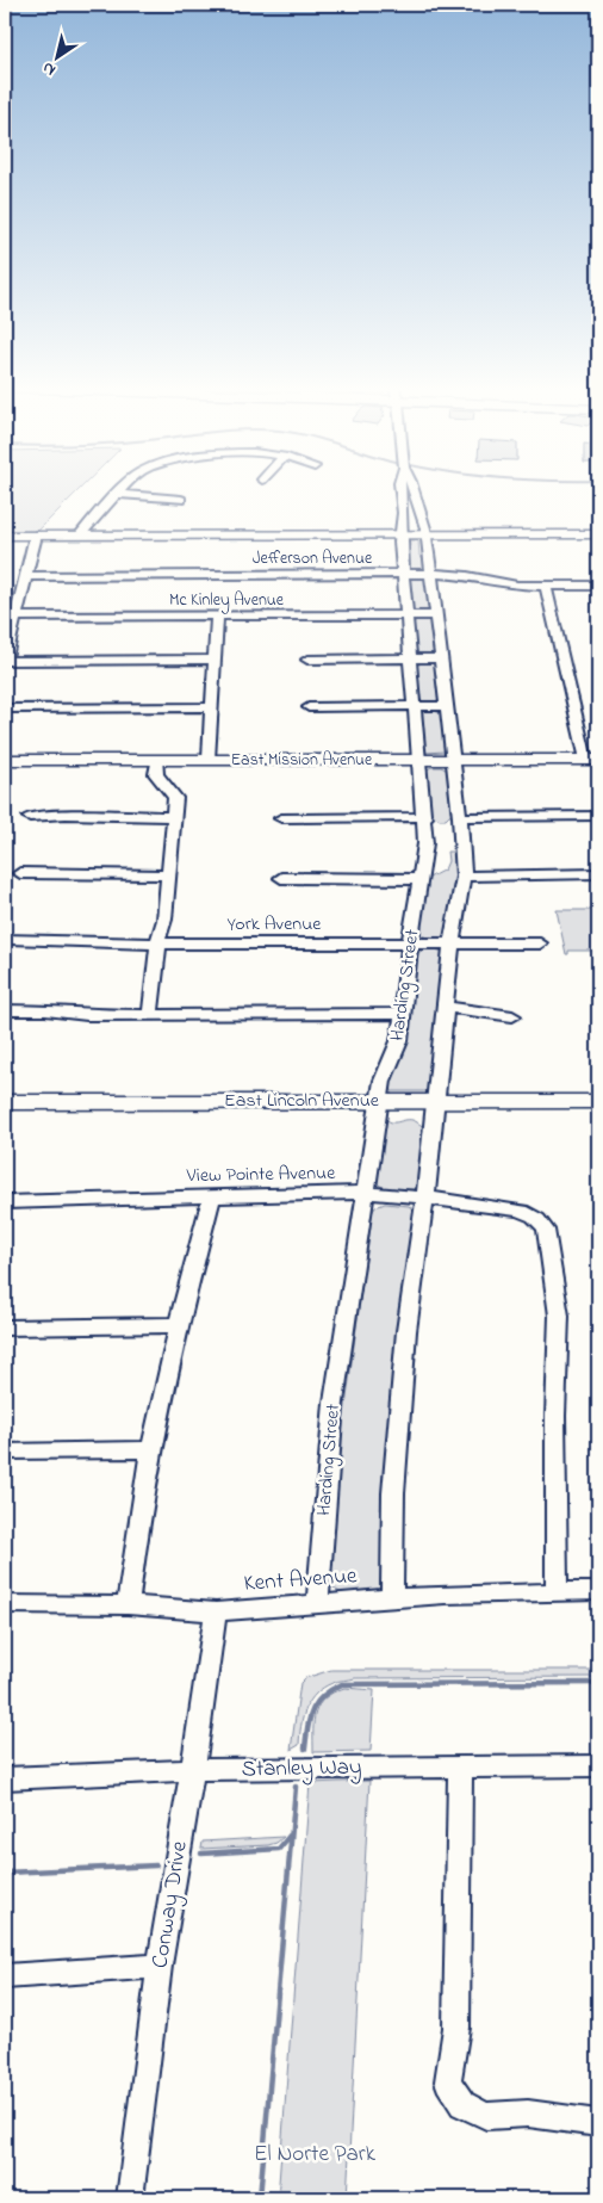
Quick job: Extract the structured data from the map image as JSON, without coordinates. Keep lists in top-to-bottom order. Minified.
{"streets":{"main road":["East Mission Avenue","East Lincoln Avenue"],"street":["Jefferson Avenue","Mc Kinley Avenue","York Avenue","Harding Street","View Pointe Avenue","Kent Avenue","Stanley Way","Conway Drive"]},"crossings":[["Jefferson Avenue","Harding Street"],["Mc Kinley Avenue","Harding Street"],["East Mission Avenue","Harding Street"],["York Avenue","Harding Street"],["Harding Street","East Lincoln Avenue"],["Harding Street","View Pointe Avenue"],["Harding Street","Kent Avenue"],["View Pointe Avenue","Kent Avenue"],["Kent Avenue","Conway Drive"],["Stanley Way","Conway Drive"]],"parks":["El Norte Park"],"north":"bottom left"}
